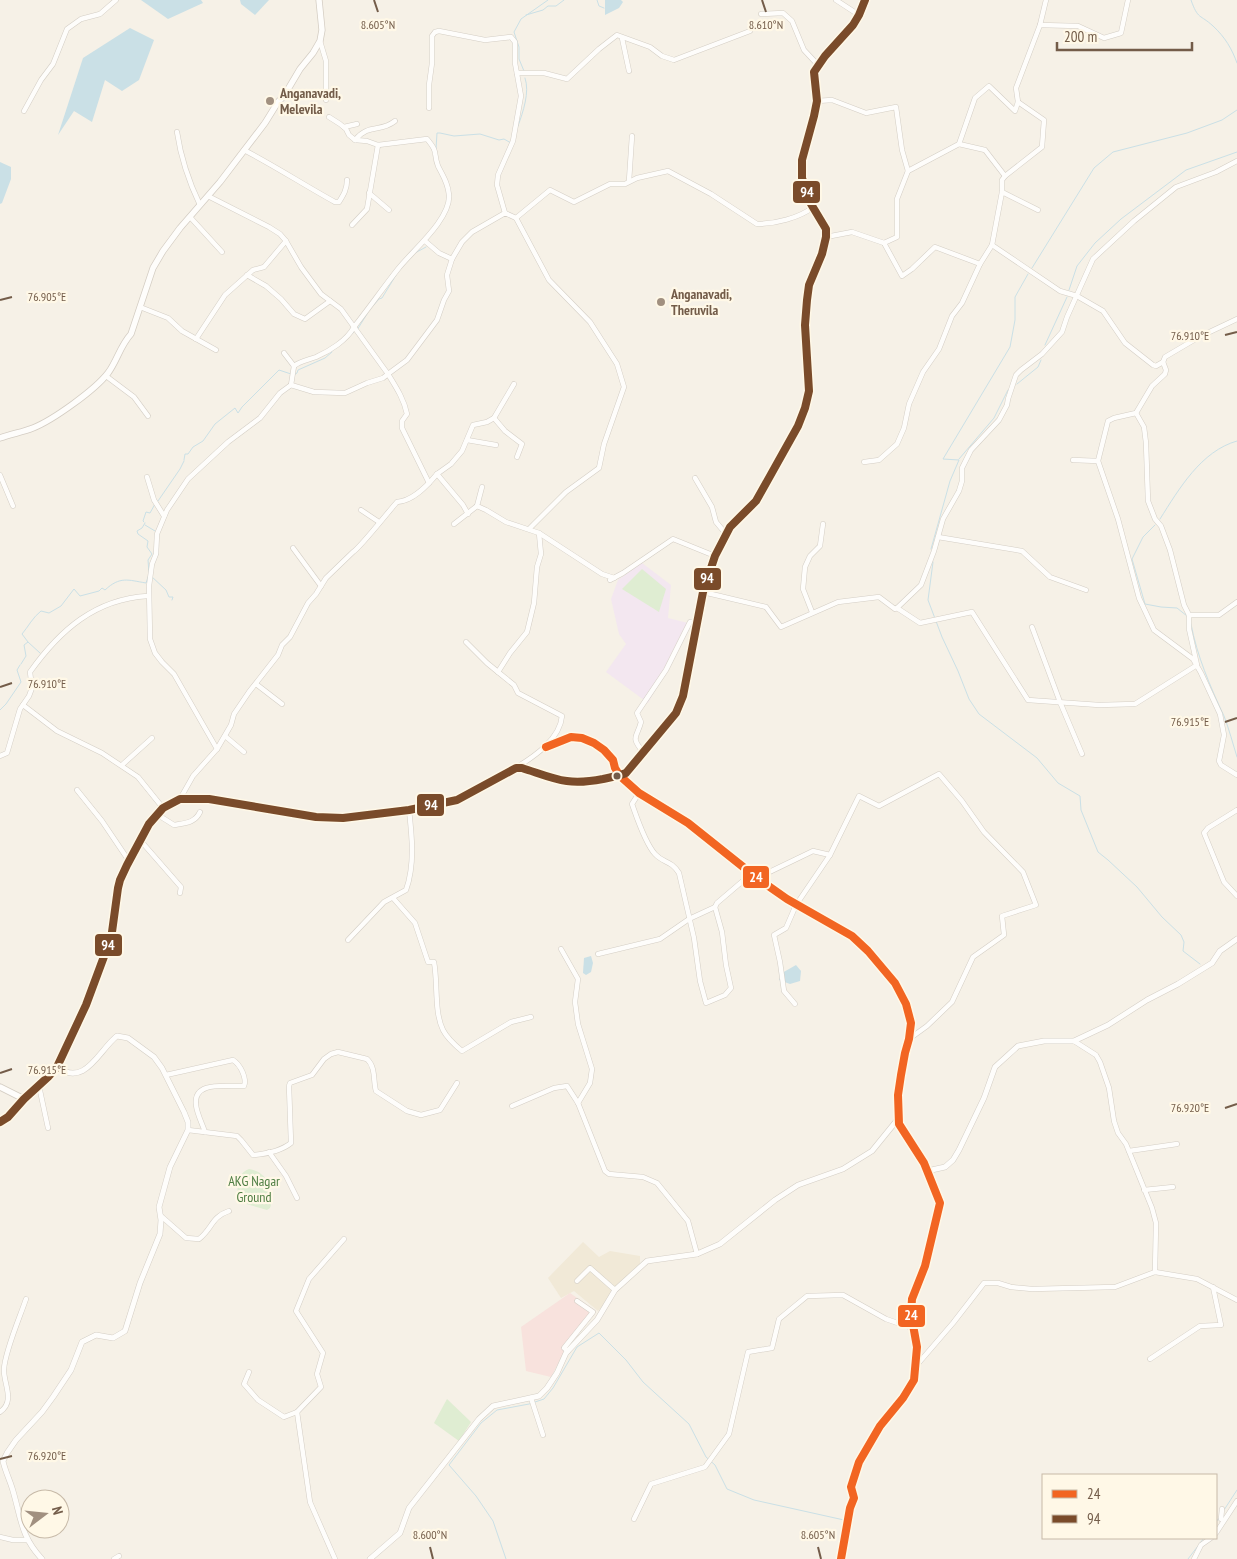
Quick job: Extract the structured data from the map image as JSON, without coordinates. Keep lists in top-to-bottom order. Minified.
{"parks":["AKG Nagar Ground"],"places":["Anganavadi, Melevila","Anganavadi, Theruvila"],"lines":["transit line 94","transit line 24"],"legend":["24","94"],"scale_bar":"200 m","north":"right","coordinates":["8.605°N","8.610°N","76.905°E","76.910°E","76.915°E","76.920°E","8.600°N"]}
